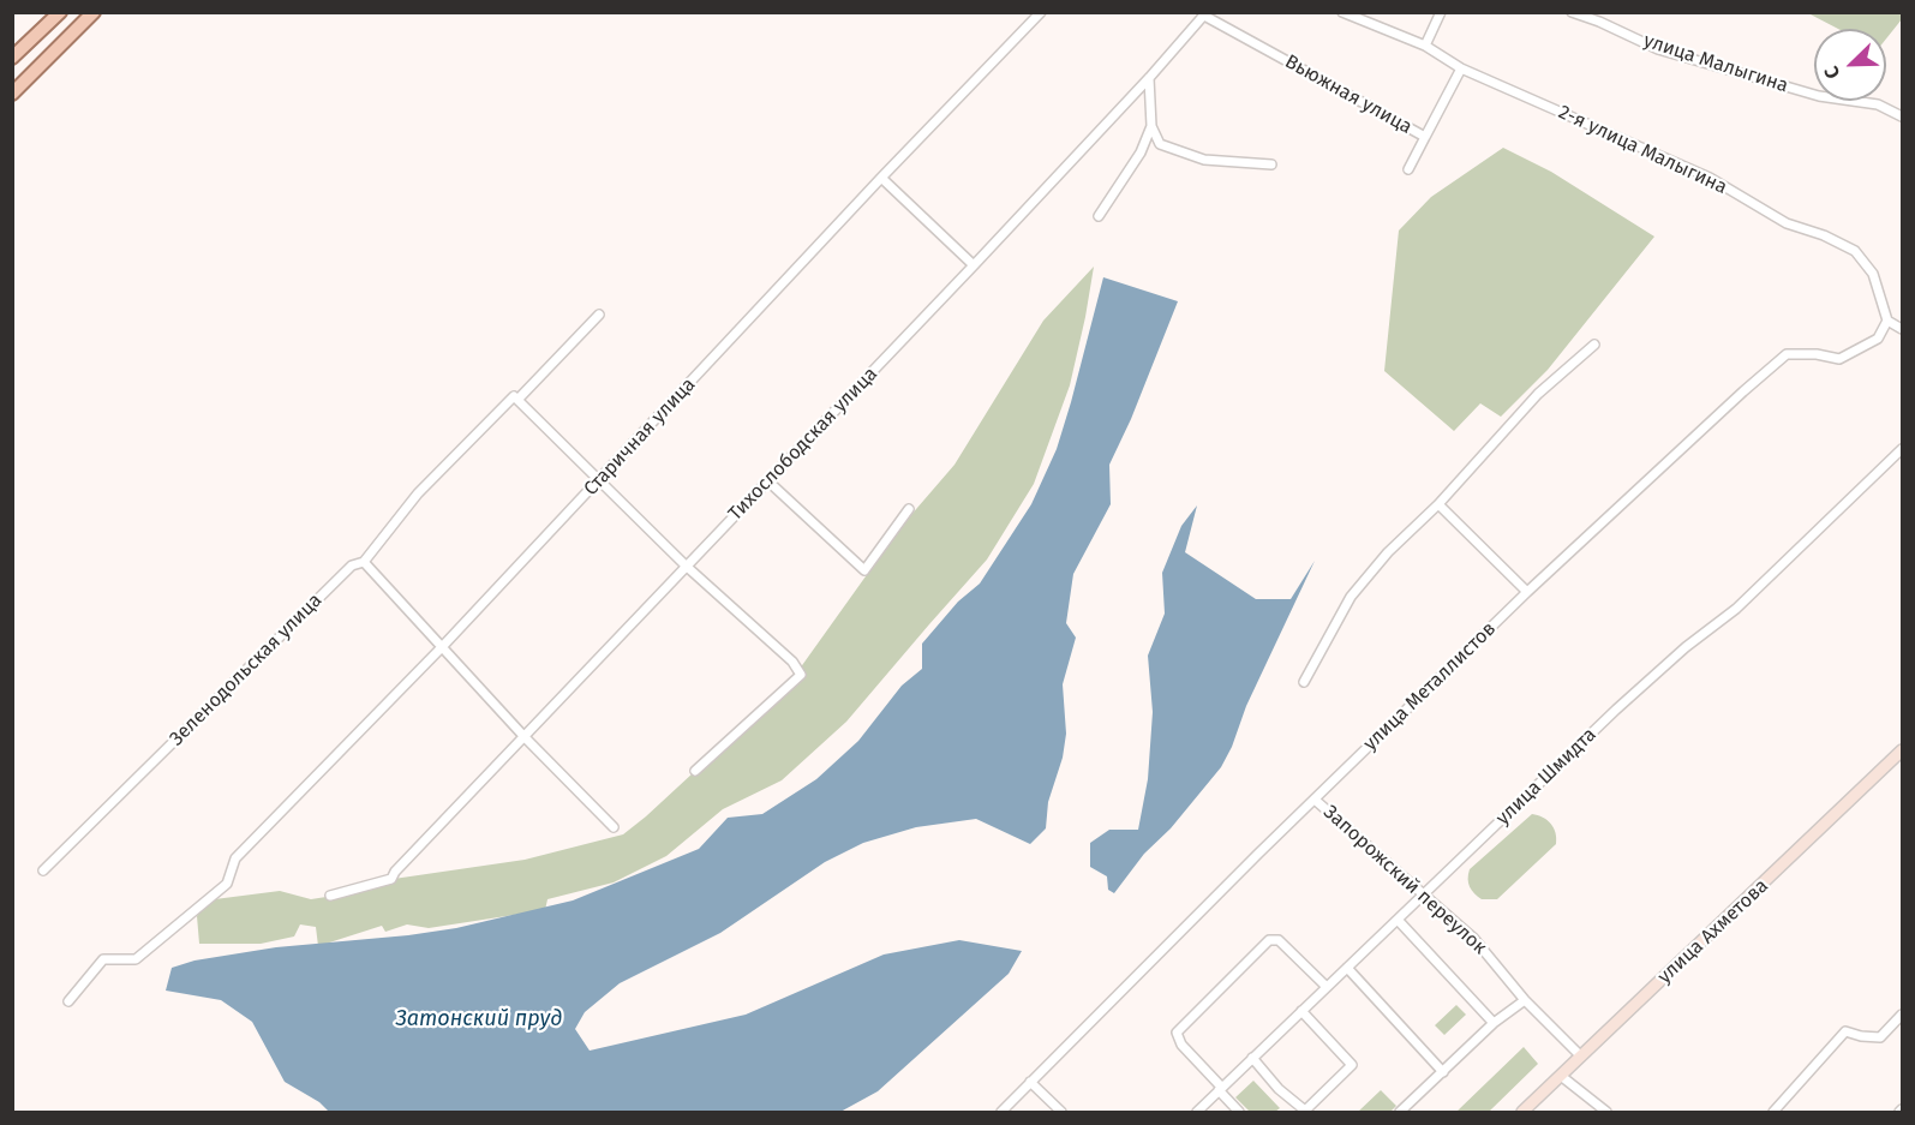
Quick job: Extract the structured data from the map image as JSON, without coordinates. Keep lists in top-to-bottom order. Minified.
{"streets":{"main road":["улица Ахметова"],"street":["улица Малыгина","Вьюжная улица","2-я улица Малыгина","Старичная улица","Тихослободская улица","Зеленодольская улица","улица Металлистов","улица Шмидта","Запорожский переулок"]},"crossings":[["Вьюжная улица","2-я улица Малыгина"],["Вьюжная улица","Тихослободская улица"],["2-я улица Малыгина","улица Металлистов"],["улица Металлистов","Запорожский переулок"],["улица Шмидта","Запорожский переулок"],["Запорожский переулок","улица Ахметова"]],"water":["Затонский пруд"],"north":"bottom left"}
